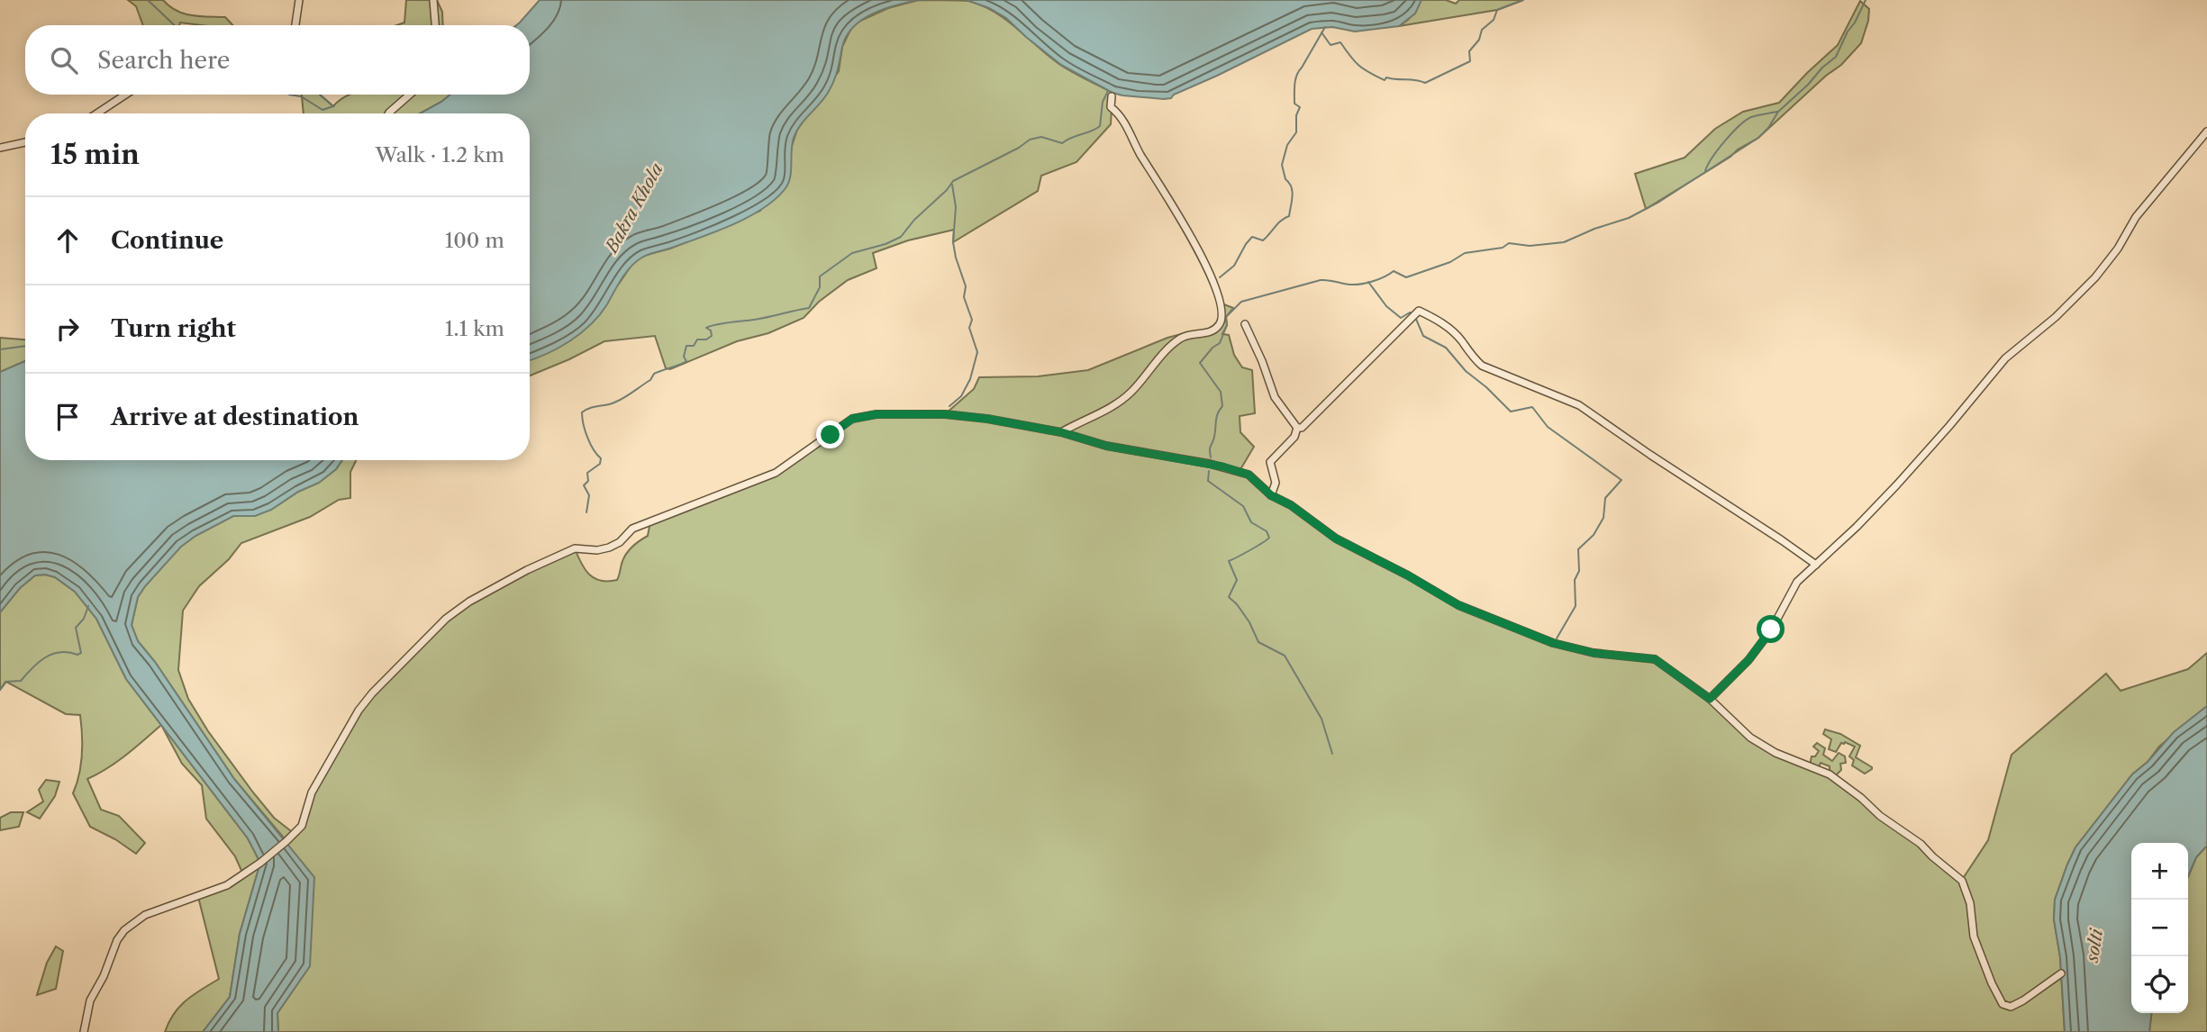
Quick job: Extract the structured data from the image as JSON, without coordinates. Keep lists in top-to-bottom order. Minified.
{"water":["Bakra Khola","solti"],"page":{"search":"Search here","heading":["15 min","Walk · 1.2 km"],"list":[["Continue","100 m"],["Turn right","1.1 km"],"Arrive at destination"],"map_buttons":["+","−"]}}
